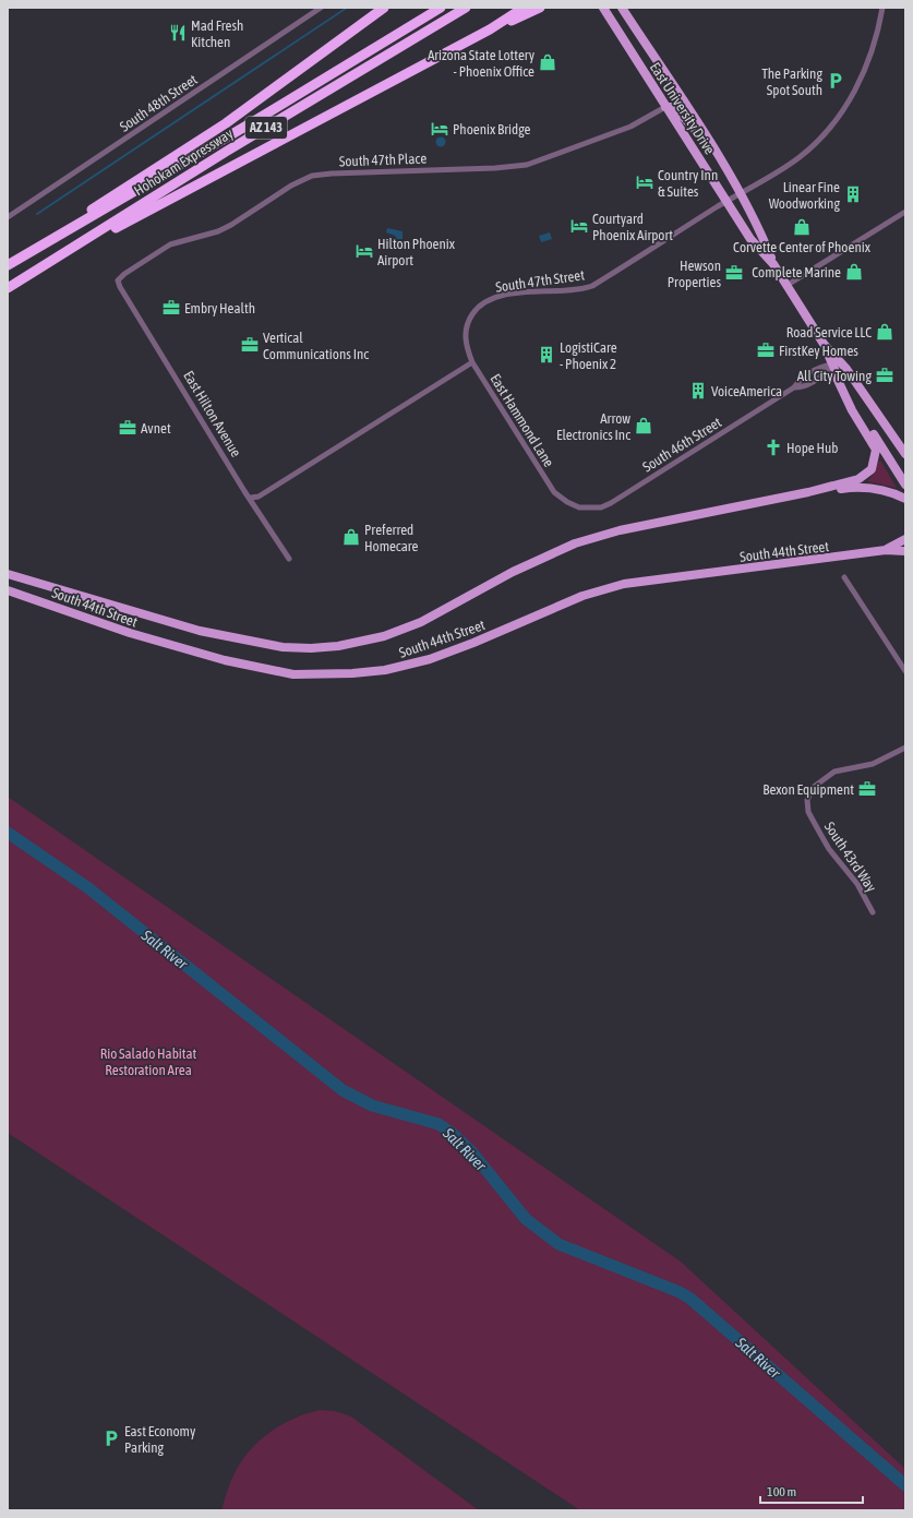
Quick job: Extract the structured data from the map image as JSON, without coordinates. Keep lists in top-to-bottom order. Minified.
{"streets":{"highway":["AZ 143","Hohokam Expressway"],"main road":["East University Drive","South 44th Street"],"street":["South 48th Street","South 47th Place","South 47th Street","East Hilton Avenue","East Hammond Lane","South 46th Street","South 43rd Way"]},"crossings":[["East University Drive","South 47th Place"],["East University Drive","South 47th Street"],["East University Drive","South 46th Street"],["South 47th Place","East Hilton Avenue"],["South 47th Street","East Hammond Lane"],["East Hammond Lane","South 46th Street"]],"water":["Salt River"],"parks":["Rio Salado Habitat Restoration Area"],"places":{"restaurant":["Mad Fresh Kitchen"],"shop":["Arizona State Lottery - Phoenix Office","Corvette Center of Phoenix","Complete Marine","Road Service LLC","Arrow Electronics Inc","Preferred Homecare"],"parking":["The Parking Spot South","East Economy Parking"],"hotel":["Phoenix Bridge","Country Inn & Suites","Courtyard Phoenix Airport","Hilton Phoenix Airport"],"building":["Linear Fine Woodworking","LogistiCare - Phoenix 2","VoiceAmerica"],"office":["Hewson Properties","Embry Health","Vertical Communications Inc","FirstKey Homes","All City Towing","Avnet","Bexon Equipment"],"church":["Hope Hub"]},"scale_bar":"100 m"}
